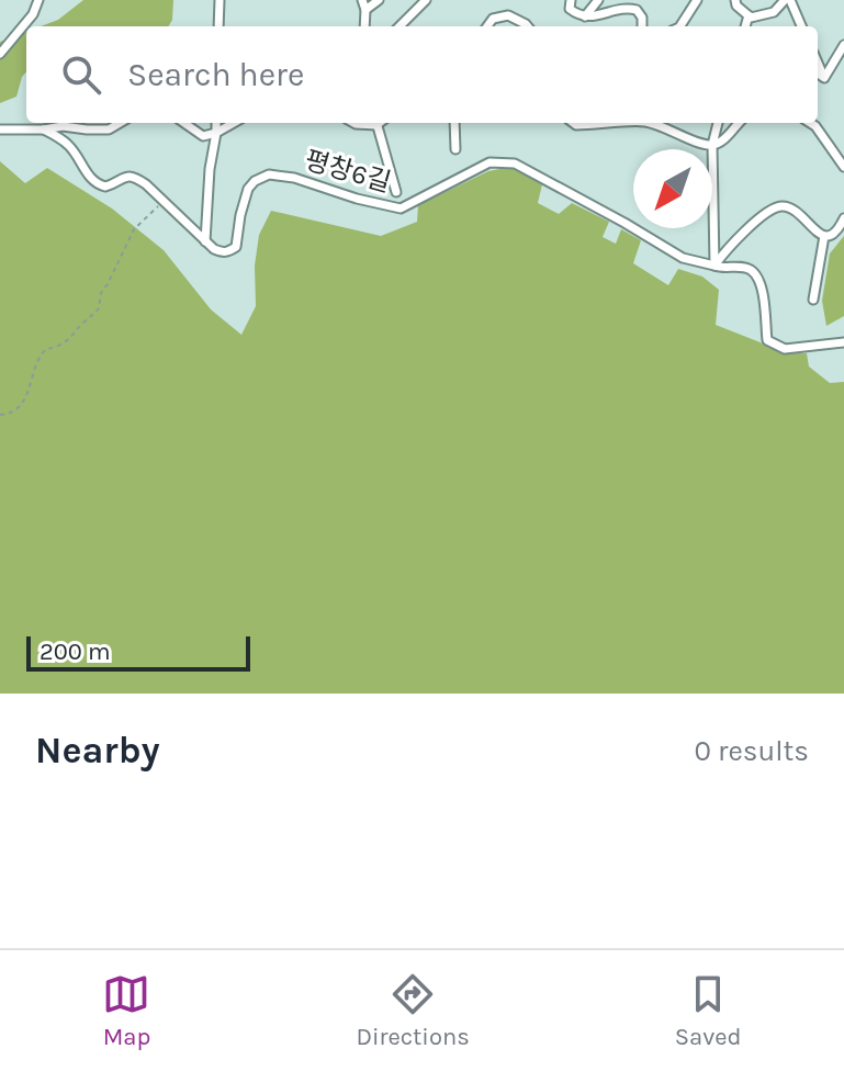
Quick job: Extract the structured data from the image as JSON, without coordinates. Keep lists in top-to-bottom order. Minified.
{"streets":{"street":["평창6길"]},"scale_bar":"200 m","north":"bottom left","page":{"search":"Search here","scale":"200 m","heading":["Nearby","0 results"],"nav":["Map","Directions","Saved"]}}
